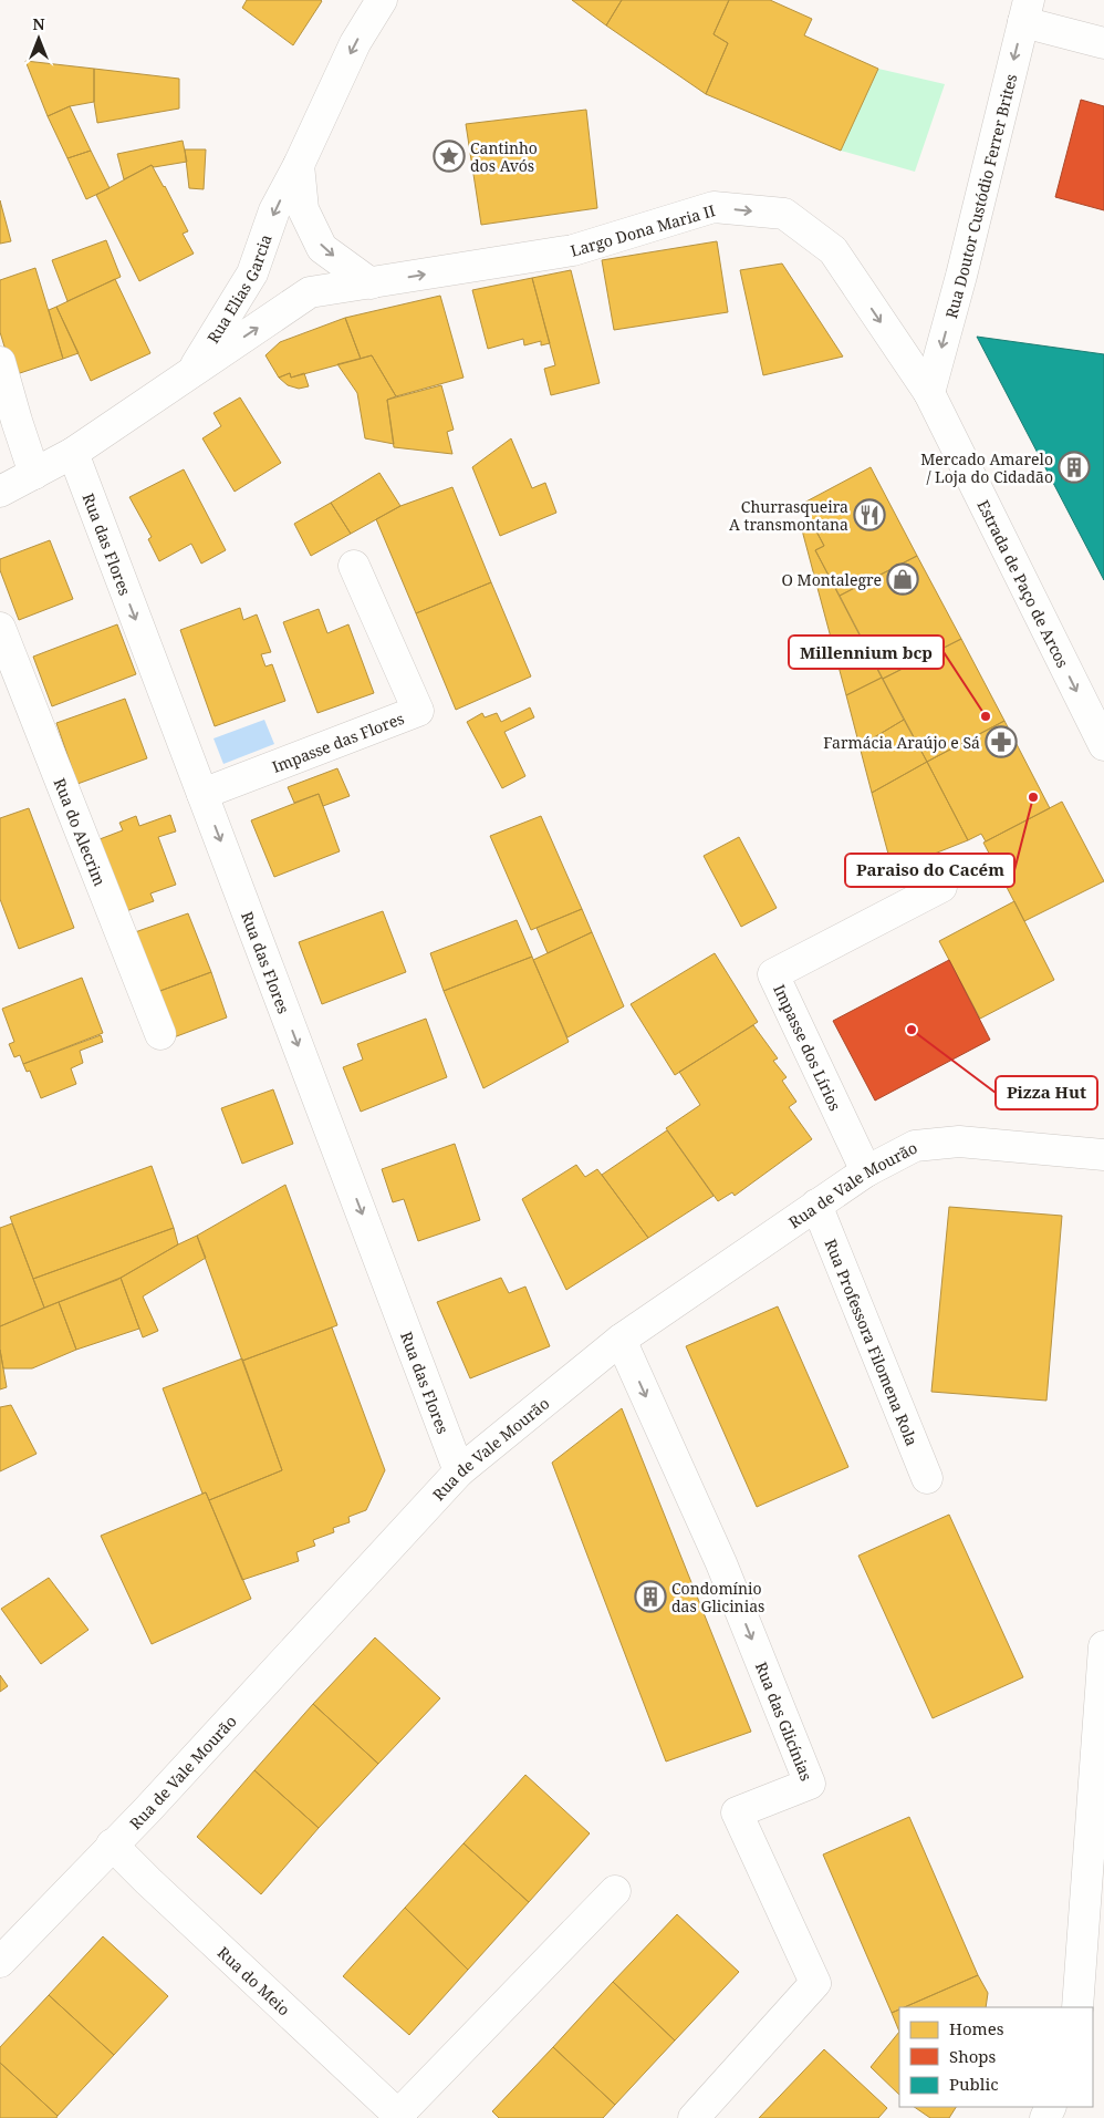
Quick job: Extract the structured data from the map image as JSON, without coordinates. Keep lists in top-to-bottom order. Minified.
{"streets":{"street":["Rua Doutor Custódio Ferrer Brites","Largo Dona Maria II","Rua Elias Garcia","Rua das Flores","Estrada de Paço de Arcos","Impasse das Flores","Rua do Alecrim","Impasse dos Lírios","Rua de Vale Mourão","Rua Professora Filomena Rola","Rua das Glicínias","Rua do Meio"]},"crossings":[["Rua Doutor Custódio Ferrer Brites","Largo Dona Maria II"],["Rua Doutor Custódio Ferrer Brites","Estrada de Paço de Arcos"],["Largo Dona Maria II","Rua Elias Garcia"],["Largo Dona Maria II","Estrada de Paço de Arcos"],["Rua Elias Garcia","Rua das Flores"],["Rua das Flores","Impasse das Flores"],["Rua das Flores","Rua de Vale Mourão"],["Impasse dos Lírios","Rua de Vale Mourão"],["Rua de Vale Mourão","Rua Professora Filomena Rola"],["Rua de Vale Mourão","Rua das Glicínias"],["Rua de Vale Mourão","Rua do Meio"]],"one_way":["Rua Doutor Custódio Ferrer Brites","Largo Dona Maria II","Rua Elias Garcia","Rua das Flores","Estrada de Paço de Arcos","Rua das Glicínias"],"places":{"place":["Cantinho dos Avós"],"building":["Mercado Amarelo / Loja do Cidadão","Condomínio das Glicinias"],"restaurant":["Churrasqueira A transmontana"],"shop":["O Montalegre"],"other":["Millennium bcp","Paraiso do Cacém","Pizza Hut"],"pharmacy":["Farmácia Araújo e Sá"]},"legend":["Homes","Shops","Public"],"north":"top"}
